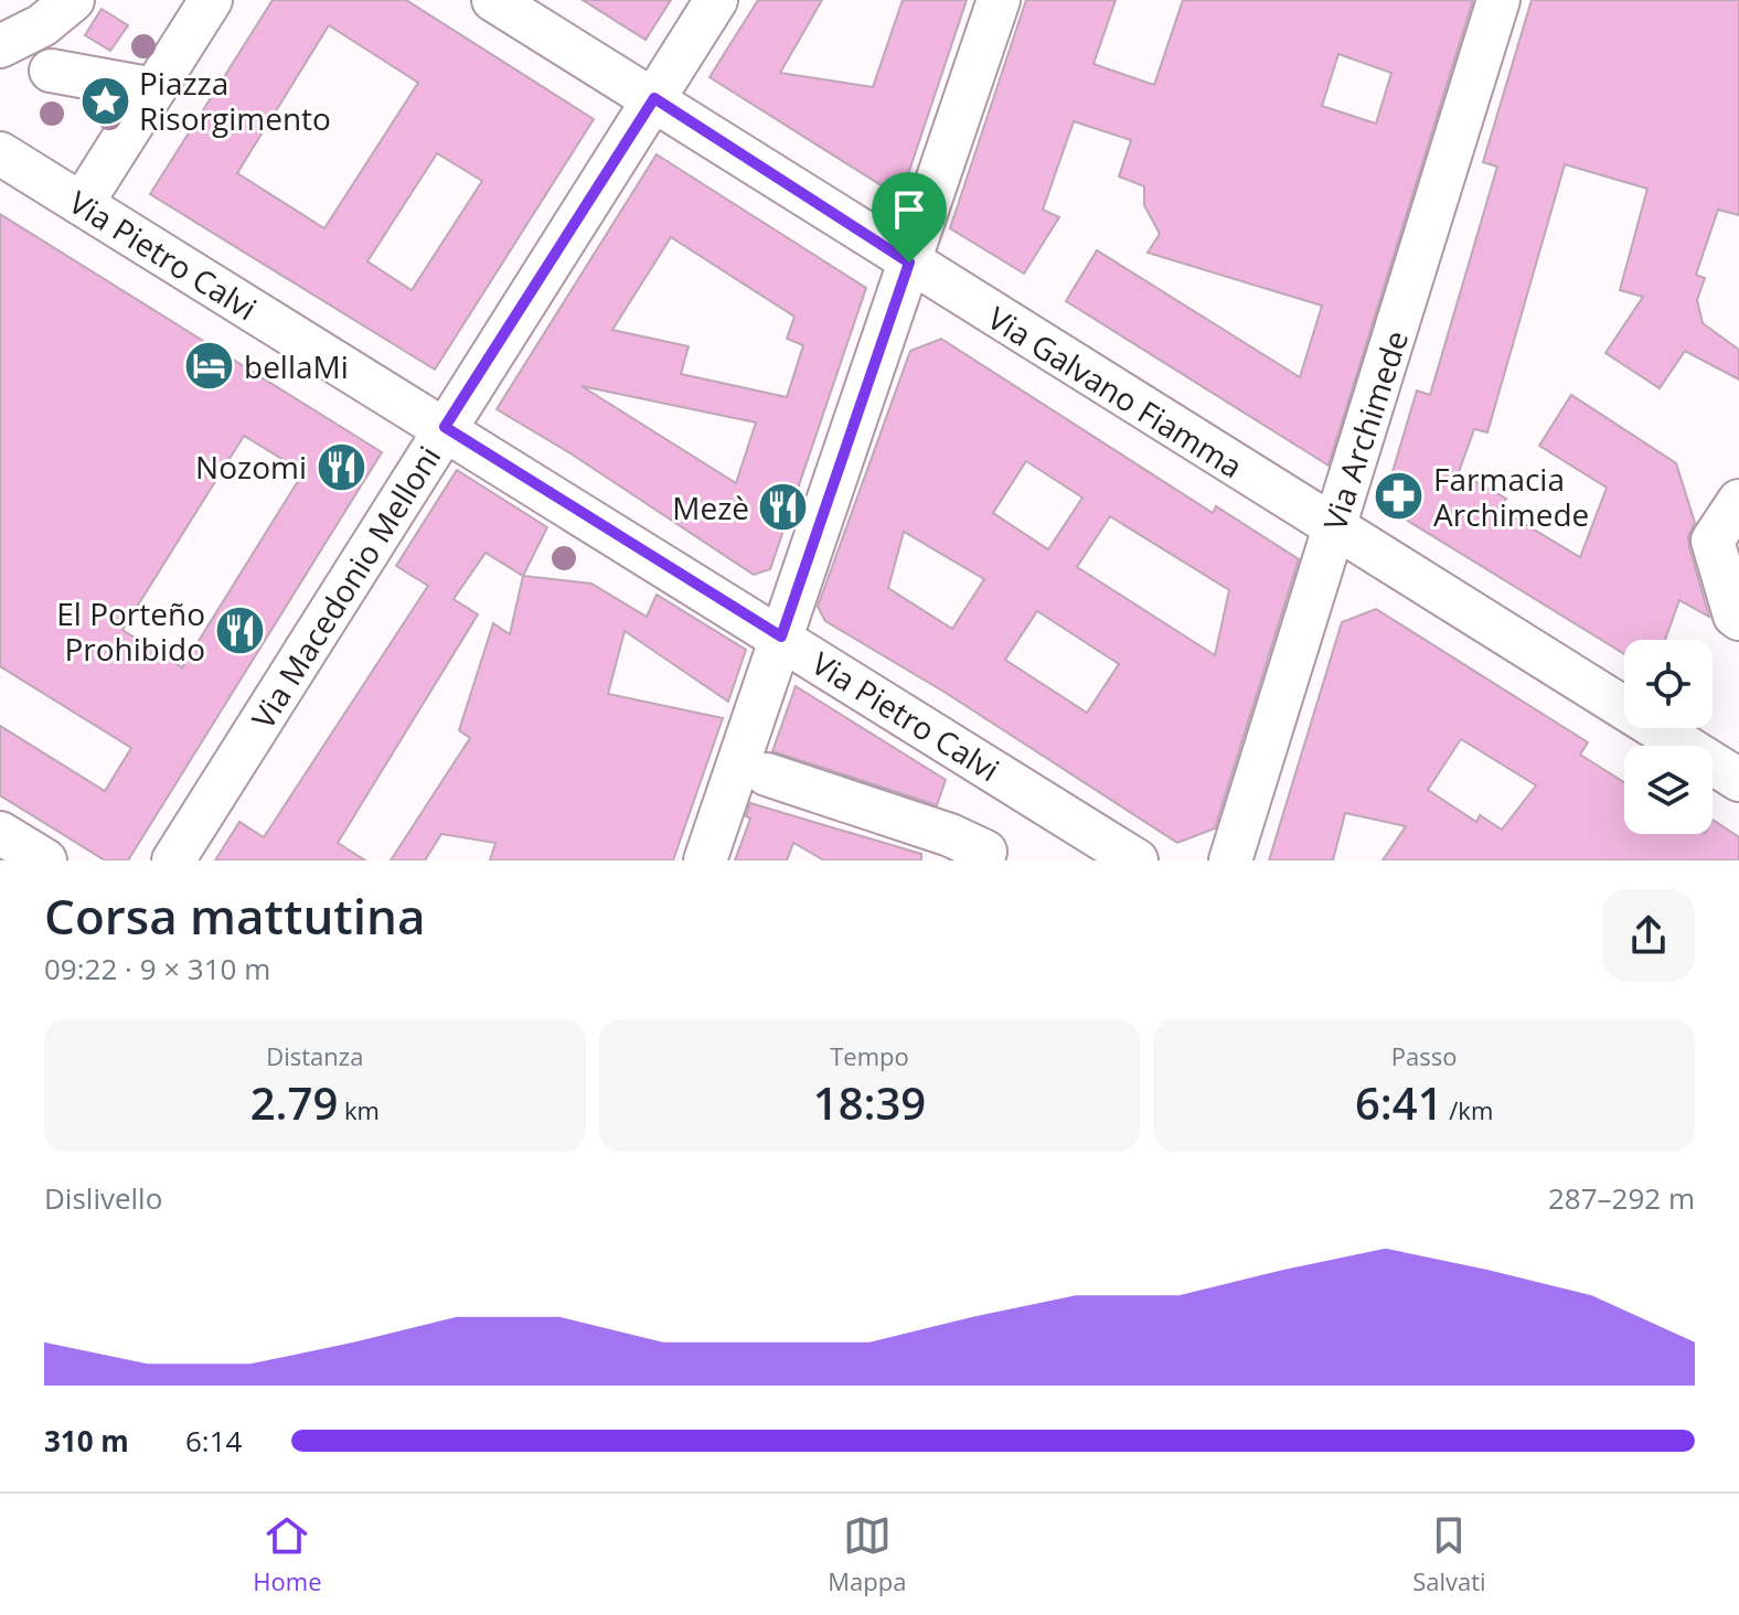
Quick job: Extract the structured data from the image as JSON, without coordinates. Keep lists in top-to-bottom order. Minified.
{"streets":{"street":["Via Pietro Calvi","Via Galvano Fiamma","Via Archimede","Via Macedonio Melloni"]},"crossings":[["Via Pietro Calvi","Via Macedonio Melloni"],["Via Galvano Fiamma","Via Archimede"],["Via Galvano Fiamma","Via Macedonio Melloni"]],"places":{"place":["Piazza Risorgimento"],"hotel":["bellaMi"],"restaurant":["Nozomi","Mezè","El Porteño Prohibido"],"pharmacy":["Farmacia Archimede"]},"page":{"heading":["Corsa mattutina","09:22 · 9 × 310 m"],"stats":[["Distanza","2.79 km"],["Tempo","18:39"],["Passo","6:41 /km"]],"chart":["Dislivello","287–292 m"],"list":[{"name":"310 m","note":"6:14"}],"tabs":["Home","Mappa","Salvati"]}}
